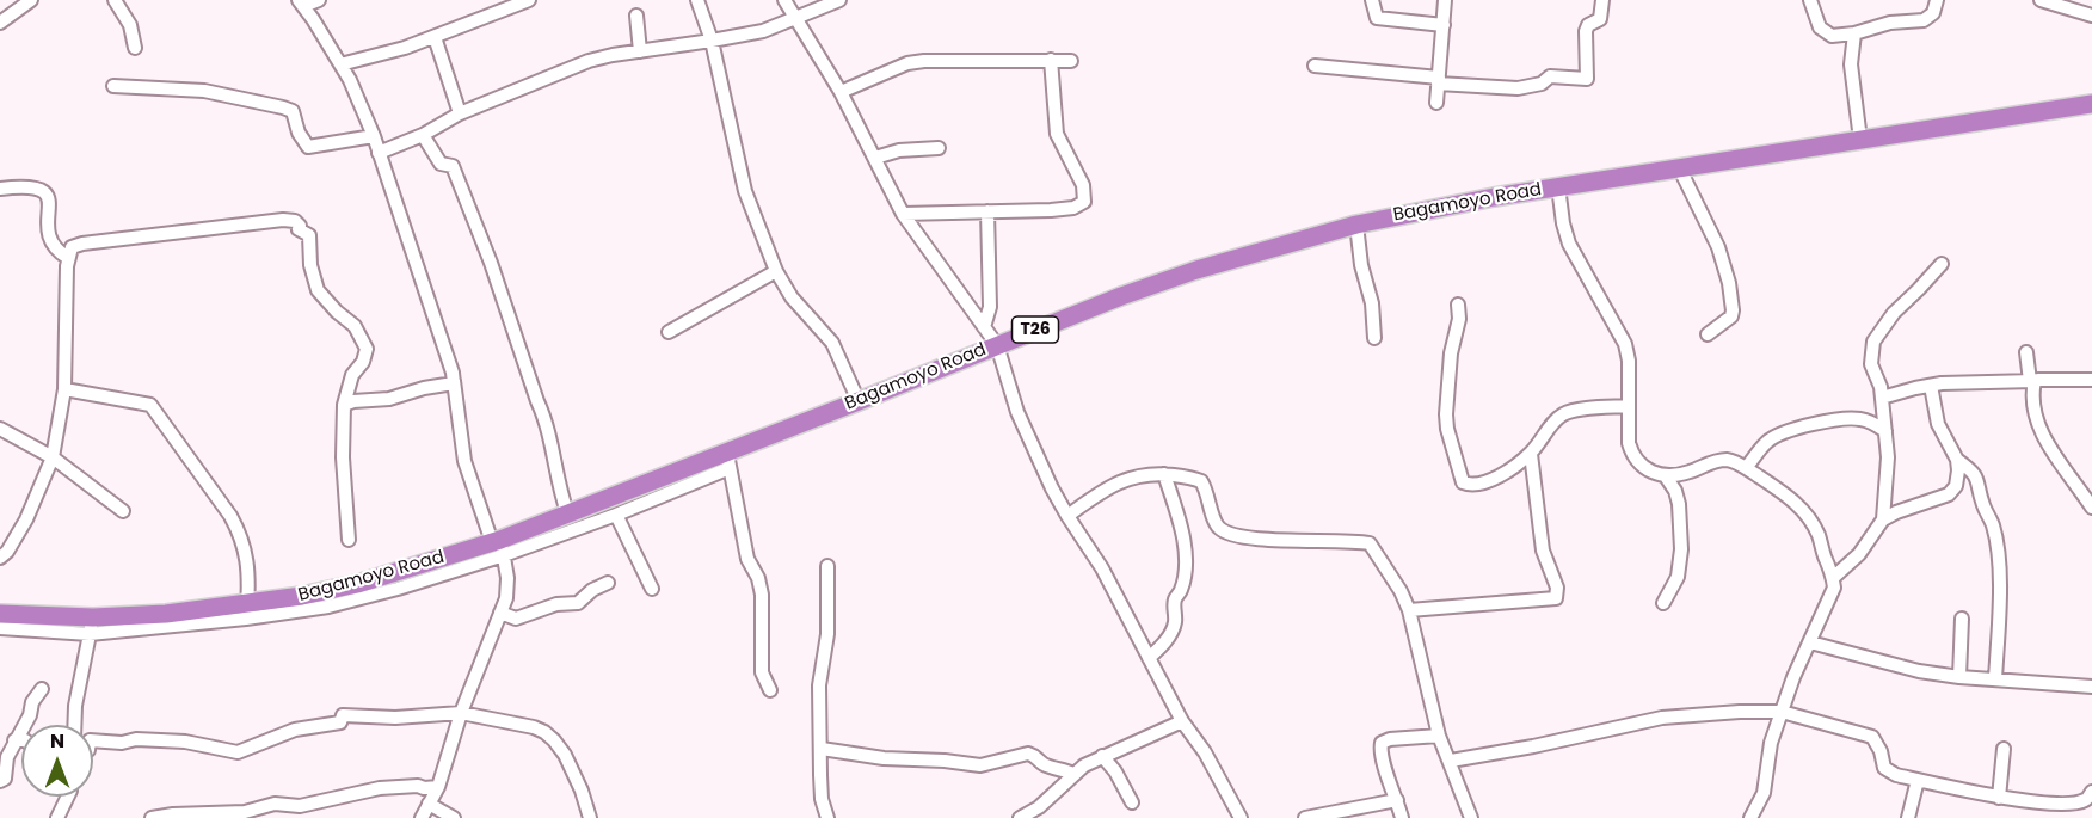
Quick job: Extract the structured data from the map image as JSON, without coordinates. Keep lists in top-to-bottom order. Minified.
{"streets":{"highway":["Bagamoyo Road","T26"]},"north":"top"}
